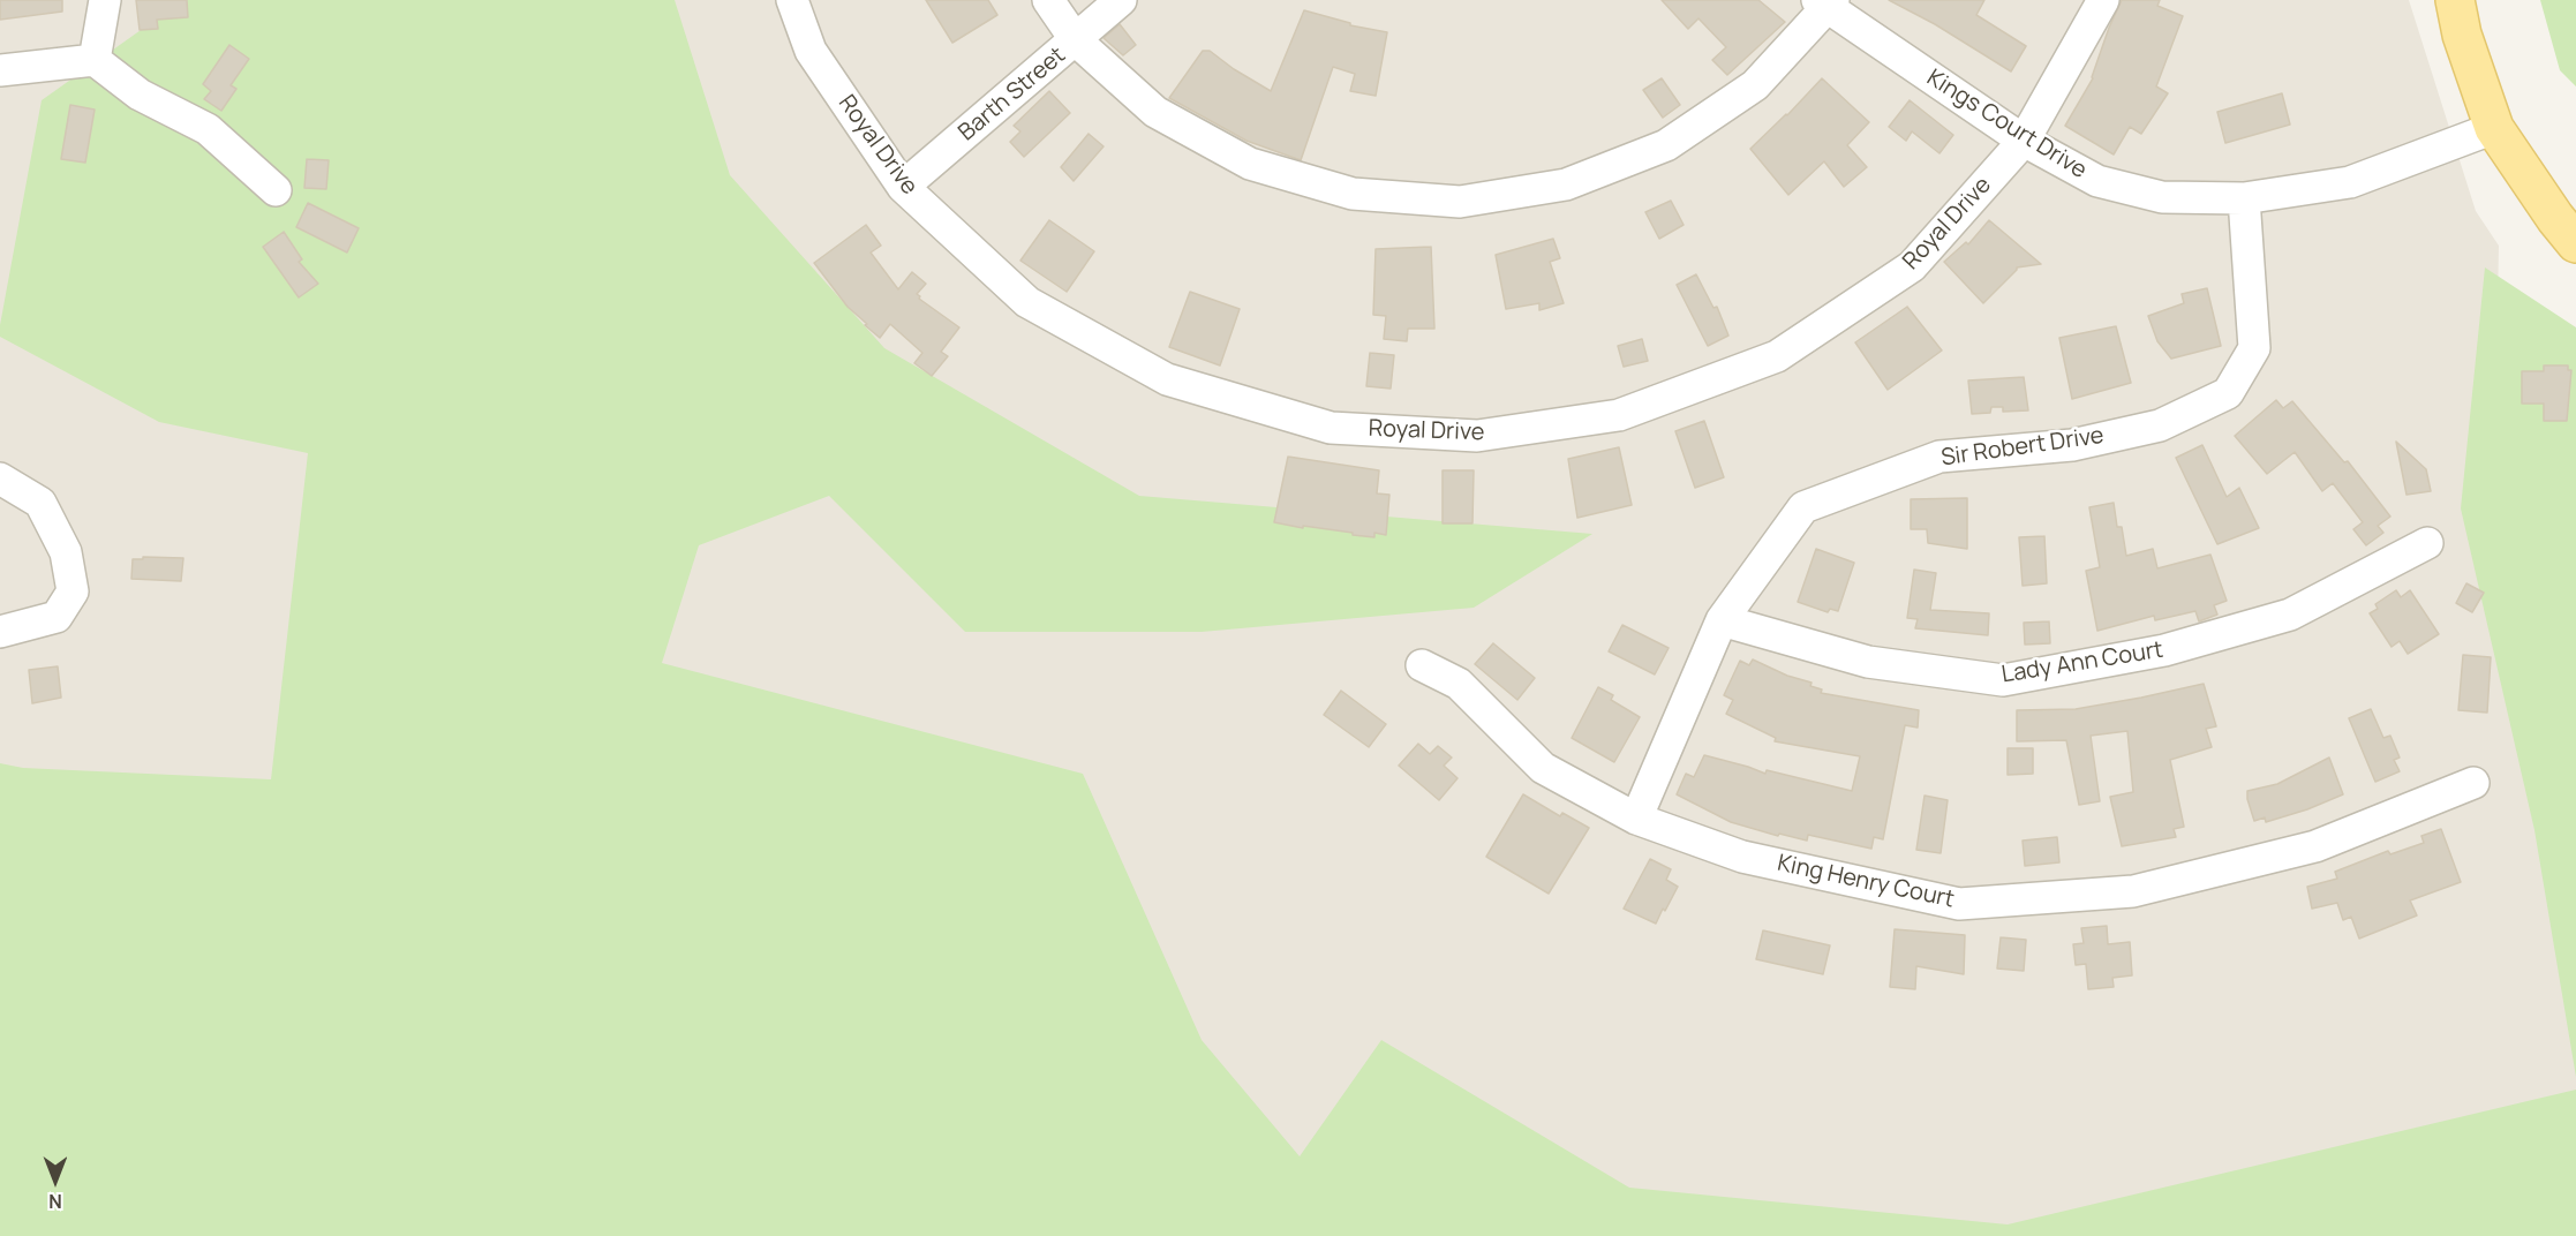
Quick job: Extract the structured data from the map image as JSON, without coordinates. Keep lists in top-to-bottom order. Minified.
{"streets":{"street":["Barth Street","Kings Court Drive","Royal Drive","Sir Robert Drive","Lady Ann Court","King Henry Court"]},"crossings":[["Barth Street","Royal Drive"],["Kings Court Drive","Royal Drive"],["Kings Court Drive","Sir Robert Drive"],["Sir Robert Drive","Lady Ann Court"],["Sir Robert Drive","King Henry Court"]],"north":"bottom"}
